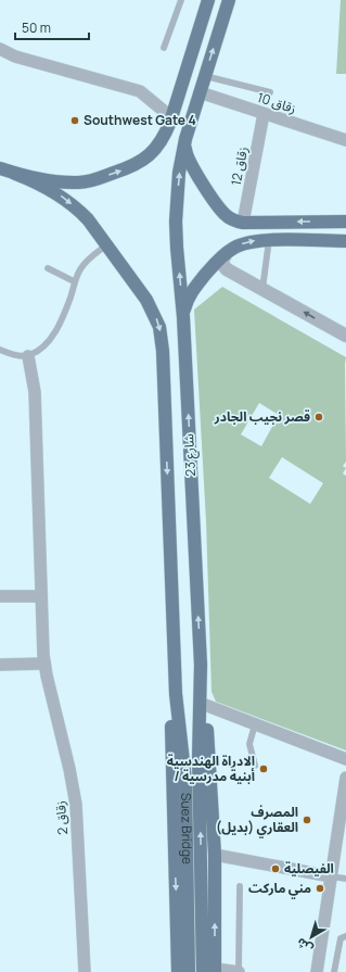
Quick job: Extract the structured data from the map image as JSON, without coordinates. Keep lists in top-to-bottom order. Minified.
{"streets":{"main road":["شارع 23","Suez Bridge"],"street":["زقاق 10","زقاق 12","زقاق 2"]},"crossings":[["زقاق 10","زقاق 12"],["زقاق 10","شارع 23"],["شارع 23","Suez Bridge"]],"places":["Southwest Gate 4","قصر نجيب الجادر","الادراة الهندسية / أبنية مدرسية","المصرف العقاري (بديل)","الفيصلية","مني ماركت"],"scale_bar":"50 m","north":"bottom left"}
